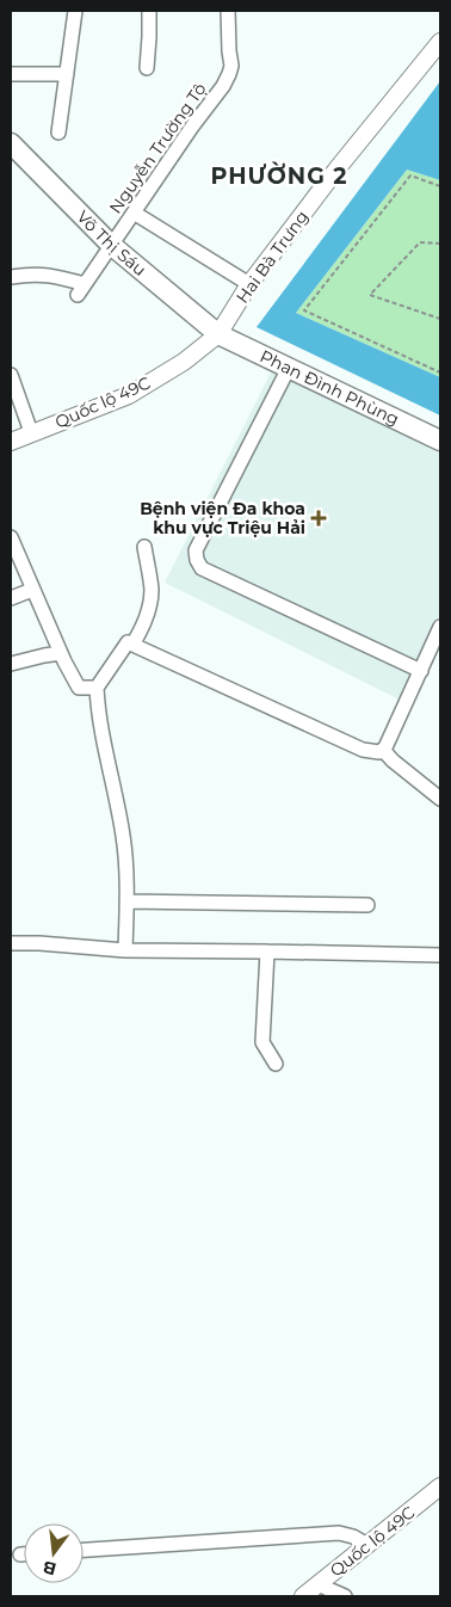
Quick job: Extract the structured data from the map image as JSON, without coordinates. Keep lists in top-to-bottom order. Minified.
{"streets":{"highway":["Võ Thị Sáu","Phan Đình Phùng"],"main road":["Hai Bà Trưng","Quốc lộ 49C"],"street":["Nguyễn Trường Tộ"]},"crossings":[["Nguyễn Trường Tộ","Võ Thị Sáu"],["Võ Thị Sáu","Hai Bà Trưng"],["Võ Thị Sáu","Phan Đình Phùng"],["Võ Thị Sáu","Quốc lộ 49C"],["Hai Bà Trưng","Phan Đình Phùng"],["Hai Bà Trưng","Quốc lộ 49C"],["Phan Đình Phùng","Quốc lộ 49C"]],"districts":["PHƯỜNG 2"],"places":{"health":["Bệnh viện Đa khoa khu vực Triệu Hải"]},"north":"bottom"}
